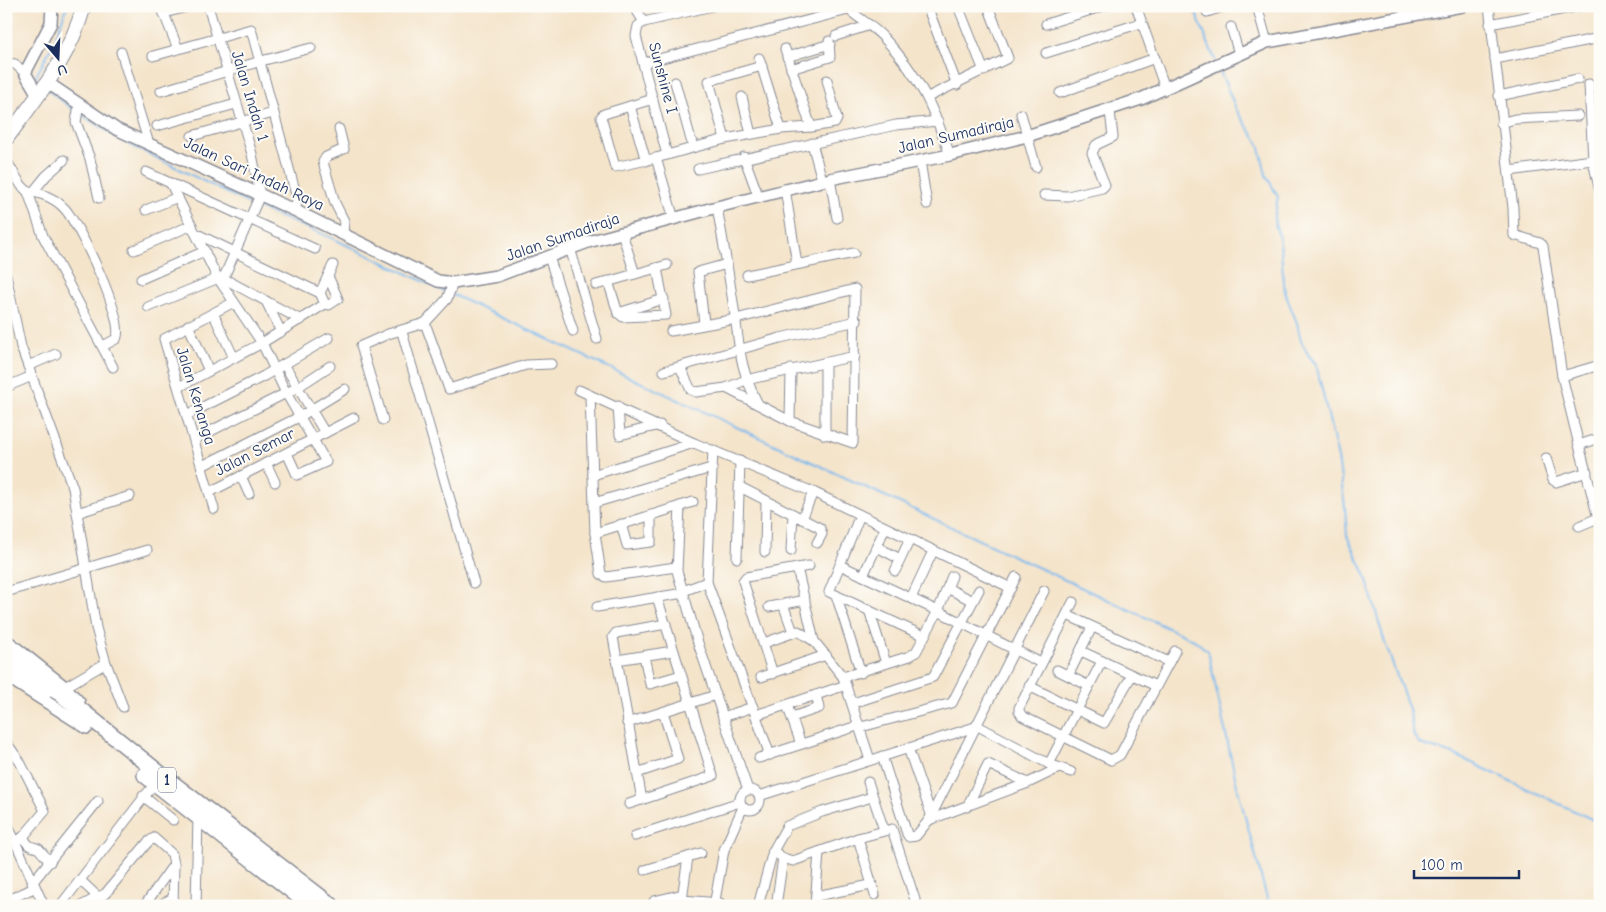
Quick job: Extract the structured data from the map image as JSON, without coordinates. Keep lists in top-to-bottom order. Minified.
{"streets":{"highway":["1"],"street":["Sunshine I","Jalan Indah 1","Jalan Sumadiraja","Jalan Sari Indah Raya","Jalan Kenanga","Jalan Semar"]},"crossings":[["Jalan Indah 1","Jalan Sari Indah Raya"],["Jalan Sumadiraja","Jalan Sari Indah Raya"],["Jalan Kenanga","Jalan Semar"]],"scale_bar":"100 m","north":"bottom"}
